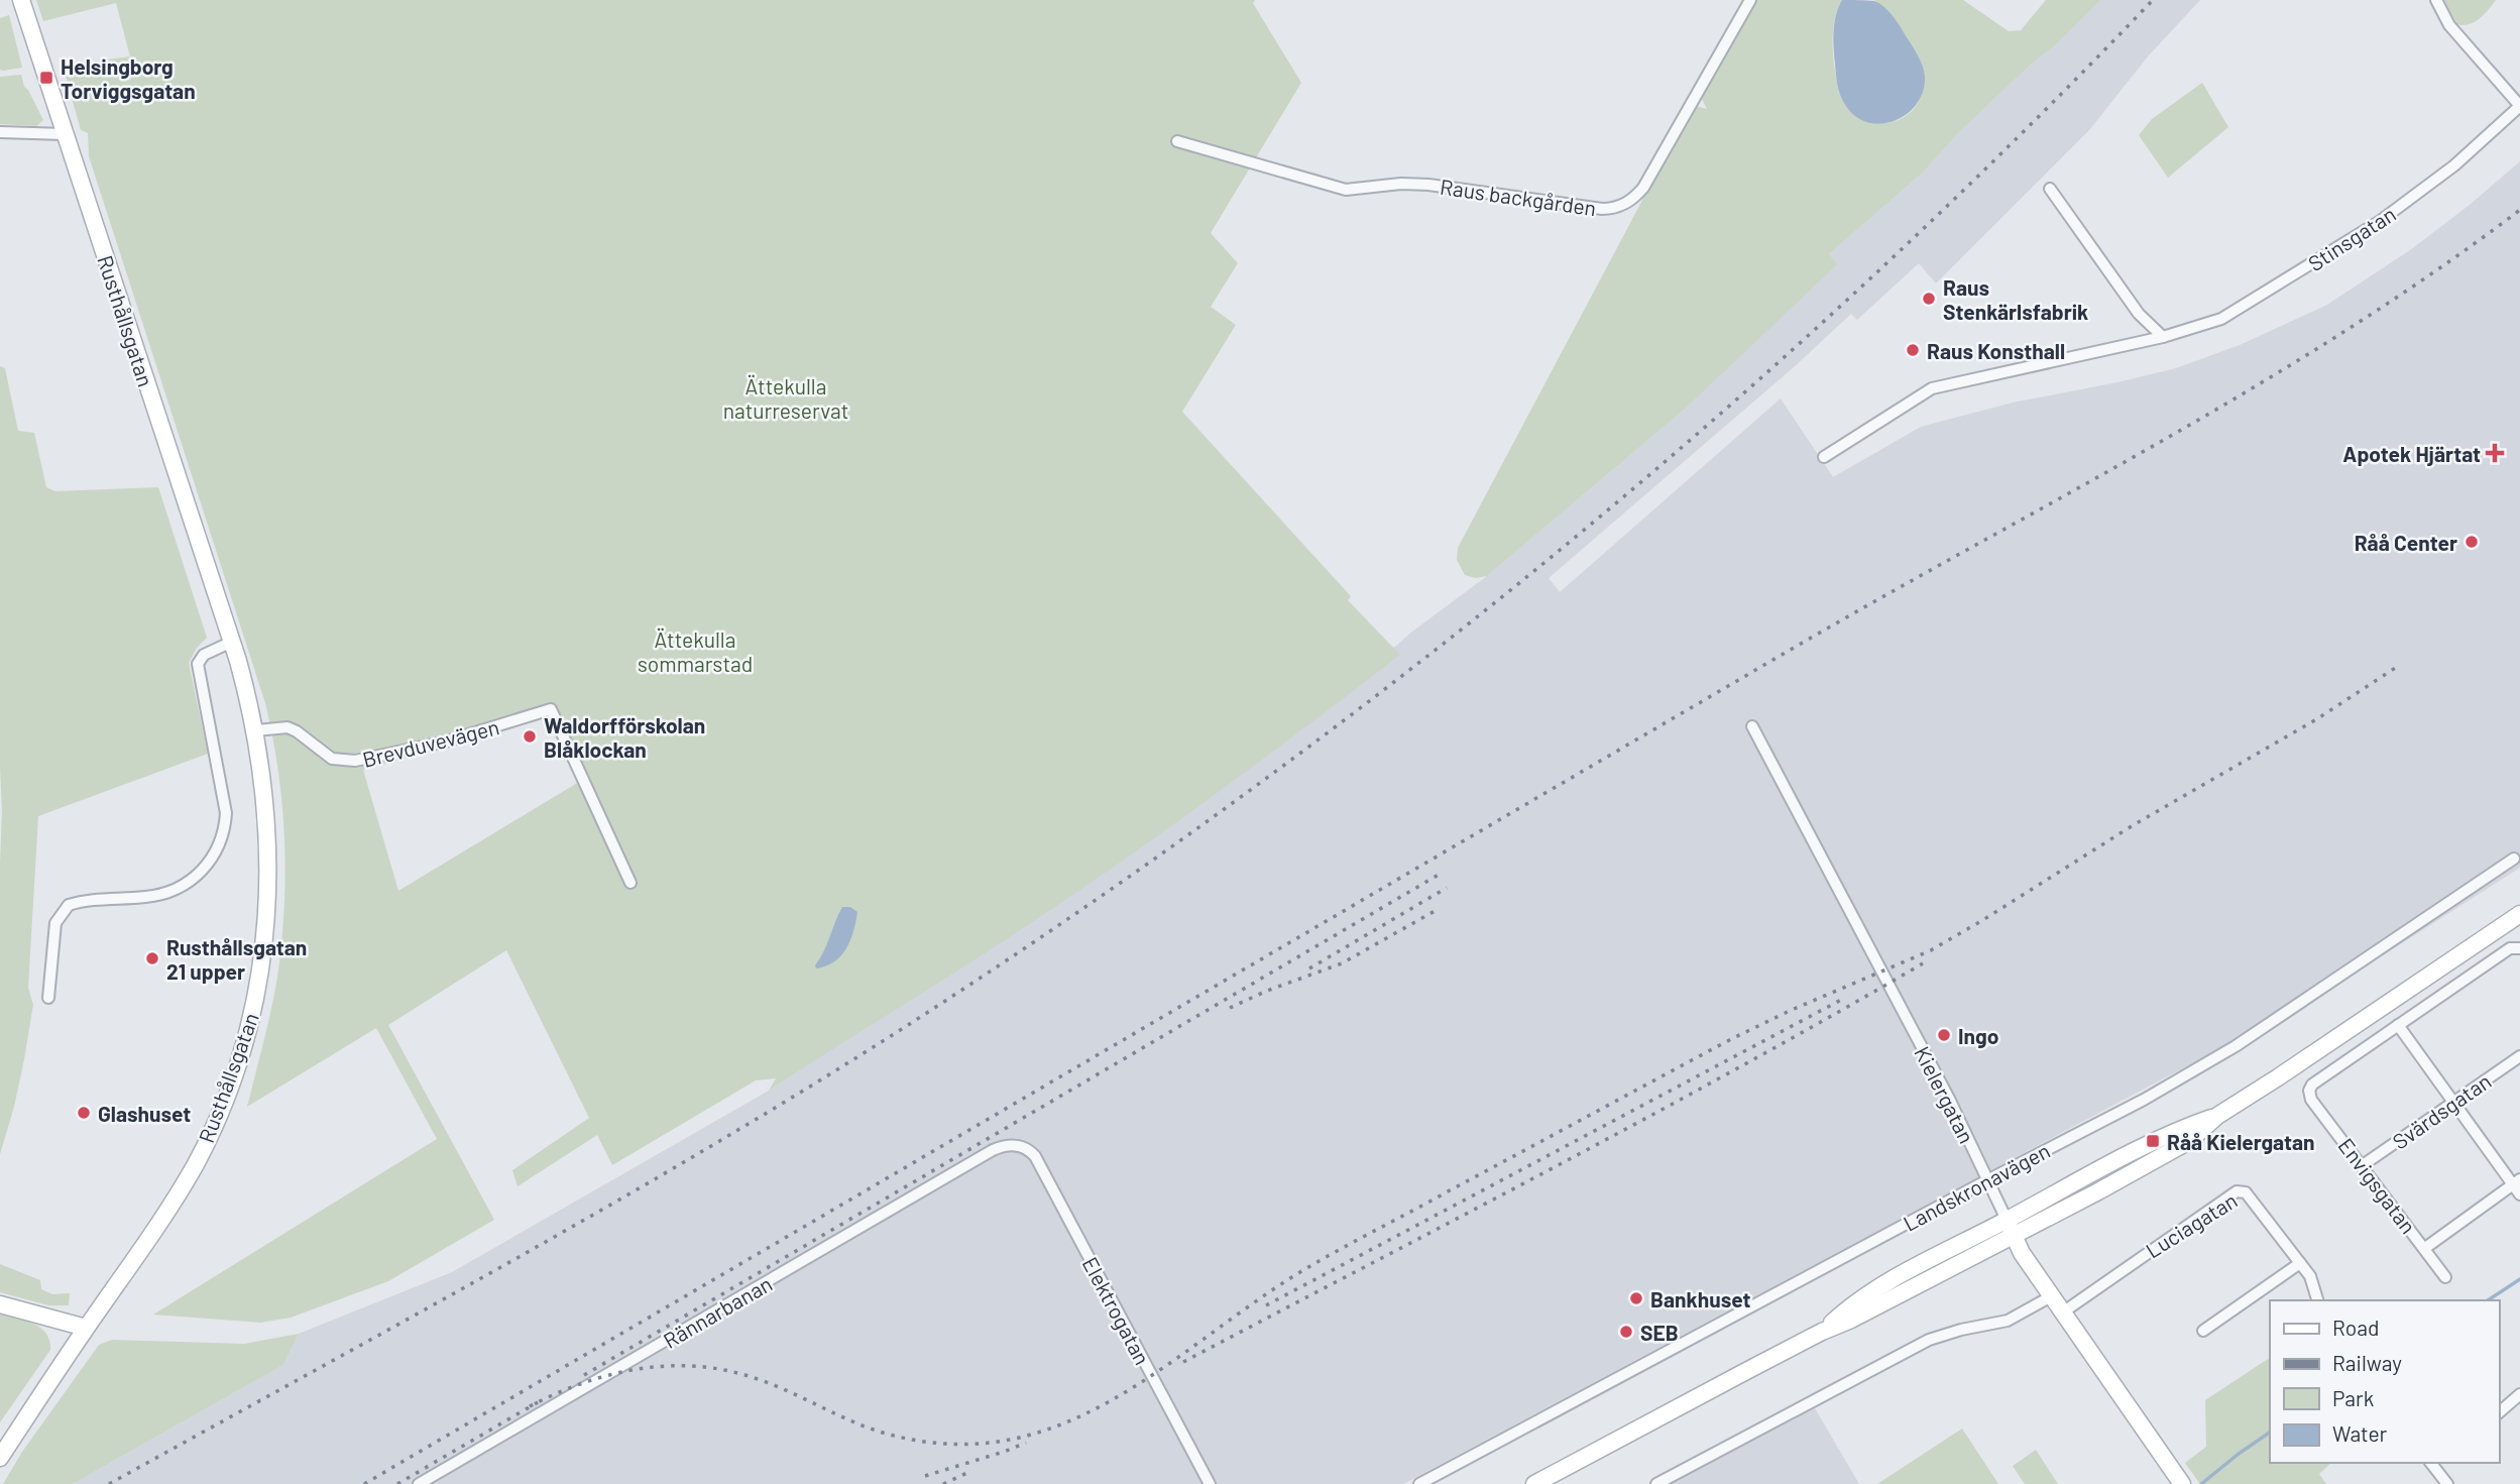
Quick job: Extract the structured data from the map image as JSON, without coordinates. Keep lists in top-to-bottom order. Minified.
{"streets":{"main road":["Rusthållsgatan","Kielergatan","Landskronavägen"],"street":["Raus backgården","Stinsgatan","Brevduvevägen","Svärdsgatan","Envigsgatan","Luciagatan","Elektrogatan","Rännarbanan"]},"crossings":[["Rusthållsgatan","Brevduvevägen"],["Kielergatan","Landskronavägen"],["Kielergatan","Luciagatan"],["Svärdsgatan","Envigsgatan"],["Elektrogatan","Rännarbanan"]],"parks":["Ättekulla naturreservat","Ättekulla sommarstad"],"places":{"transit":["Helsingborg Torviggsgatan","Råå Kielergatan"],"other":["Raus Stenkärlsfabrik","Raus Konsthall","Råå Center","Waldorfförskolan Blåklockan","Rusthållsgatan 21 upper","Ingo","Glashuset","Bankhuset","SEB"],"health":["Apotek Hjärtat"]},"legend":["Road","Railway","Park","Water"]}
